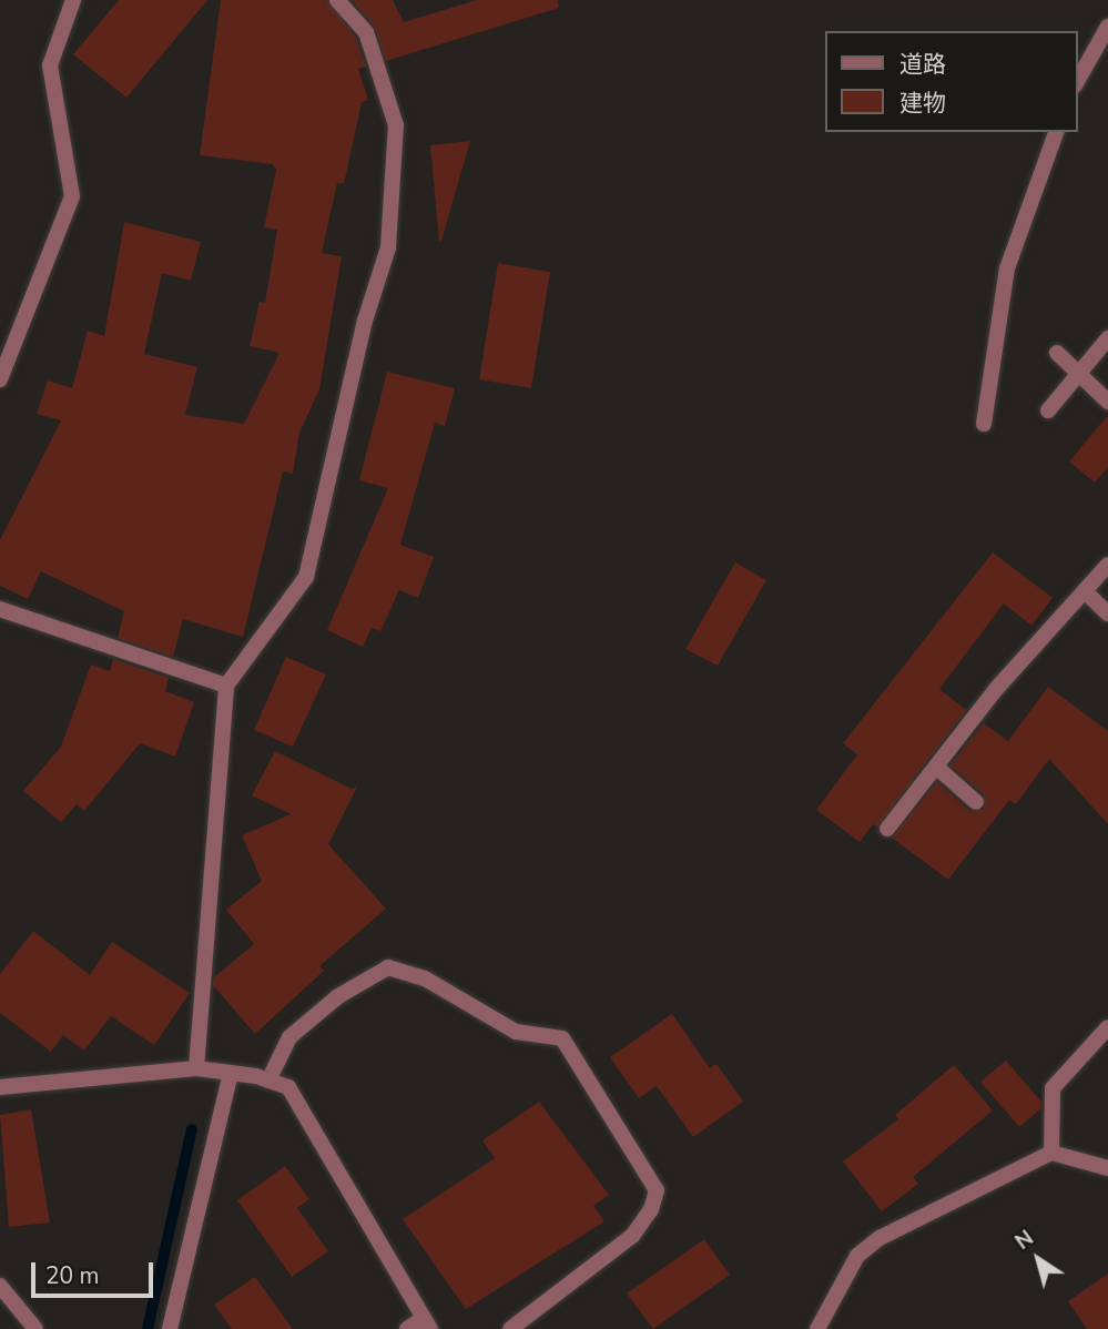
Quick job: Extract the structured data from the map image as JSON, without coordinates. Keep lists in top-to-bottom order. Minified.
{"legend":["道路","建物"],"scale_bar":"20 m","north":"top left"}
